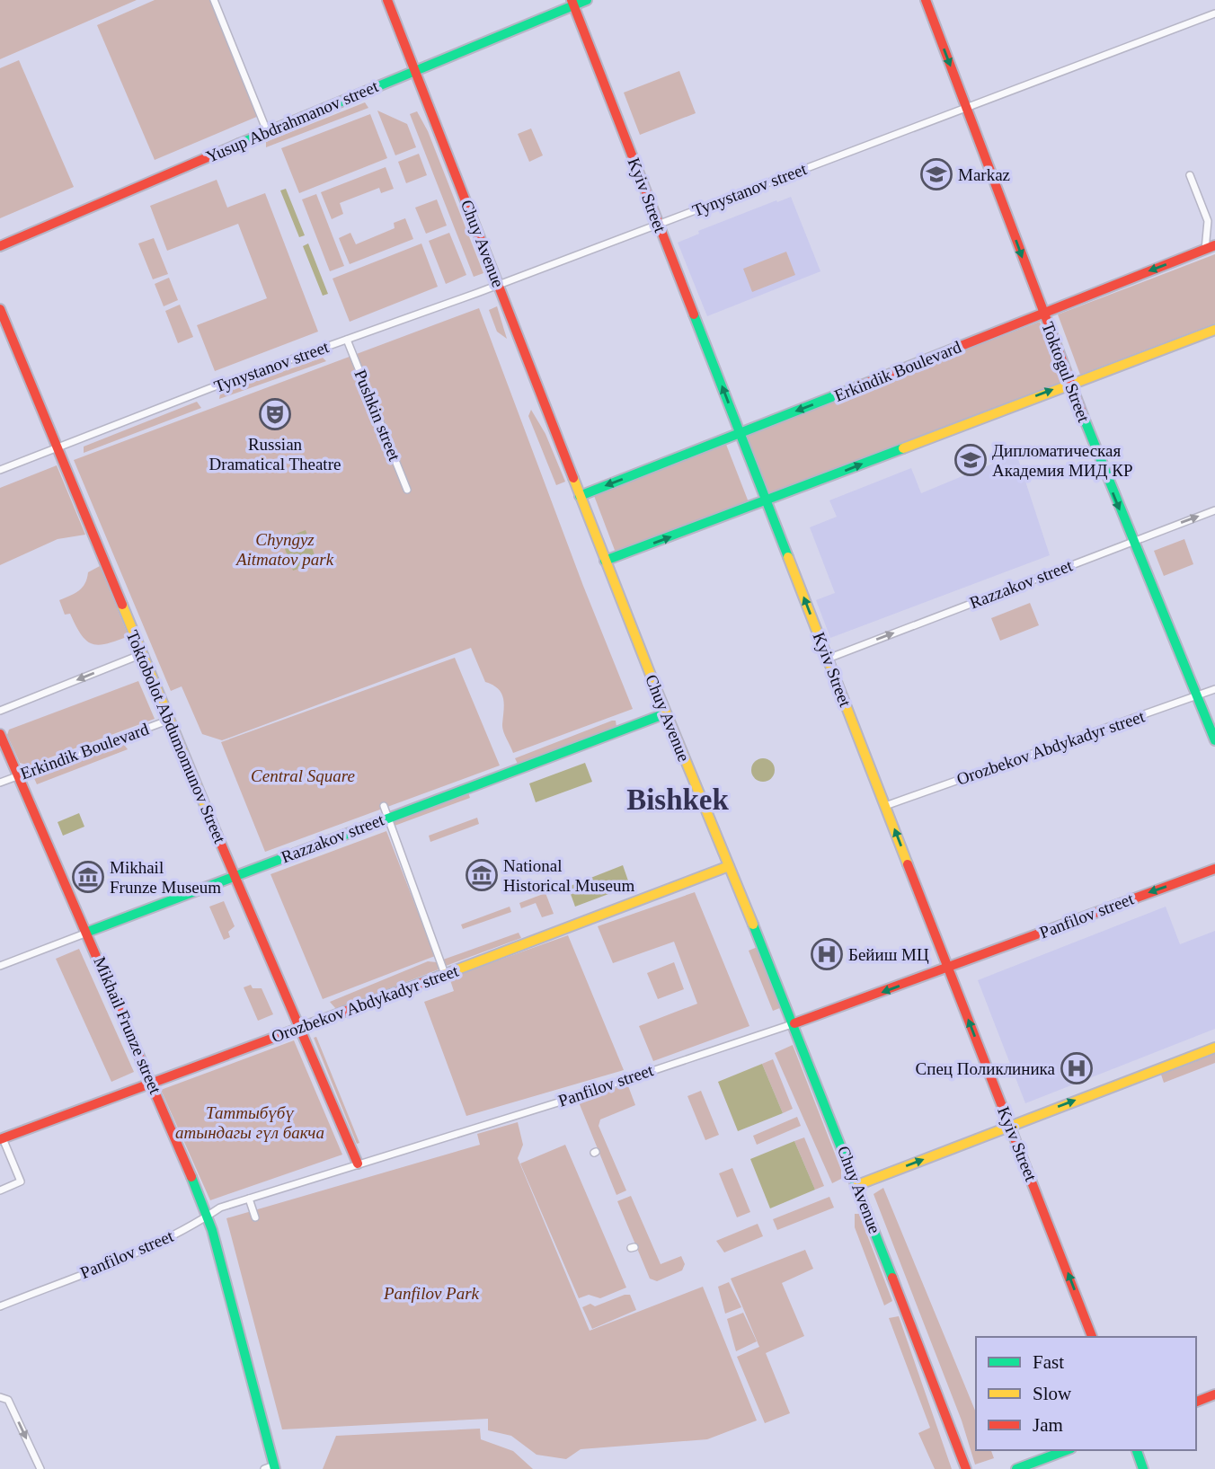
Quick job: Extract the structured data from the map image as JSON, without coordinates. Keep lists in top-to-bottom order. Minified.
{"streets":{"main road":["Yusup Abdrahmanov street","Kyiv Street","Chuy Avenue","Erkindik Boulevard","Toktogul Street","Razzakov street","Toktobolot Abdumomunov Street","Orozbekov Abdykadyr street","Panfilov street","Mikhail Frunze street"],"street":["Tynystanov street","Pushkin street"]},"crossings":[["Yusup Abdrahmanov street","Kyiv Street"],["Yusup Abdrahmanov street","Chuy Avenue"],["Tynystanov street","Kyiv Street"],["Tynystanov street","Chuy Avenue"],["Tynystanov street","Toktogul Street"],["Tynystanov street","Pushkin street"],["Tynystanov street","Toktobolot Abdumomunov Street"],["Kyiv Street","Erkindik Boulevard"],["Kyiv Street","Razzakov street"],["Kyiv Street","Orozbekov Abdykadyr street"],["Kyiv Street","Panfilov street"],["Chuy Avenue","Erkindik Boulevard"],["Chuy Avenue","Razzakov street"],["Chuy Avenue","Orozbekov Abdykadyr street"],["Chuy Avenue","Panfilov street"],["Erkindik Boulevard","Toktogul Street"],["Erkindik Boulevard","Toktobolot Abdumomunov Street"],["Erkindik Boulevard","Mikhail Frunze street"],["Toktogul Street","Razzakov street"],["Toktogul Street","Orozbekov Abdykadyr street"],["Razzakov street","Toktobolot Abdumomunov Street"],["Razzakov street","Mikhail Frunze street"],["Toktobolot Abdumomunov Street","Orozbekov Abdykadyr street"],["Toktobolot Abdumomunov Street","Panfilov street"],["Orozbekov Abdykadyr street","Mikhail Frunze street"],["Panfilov street","Mikhail Frunze street"]],"one_way":["Kyiv Street","Toktogul Street","Razzakov street"],"districts":["Bishkek"],"parks":["Chyngyz Aitmatov park","Central Square","Таттыбүбү атындагы гүл бакча","Panfilov Park"],"places":{"school or university":["Markaz","Дипломатическая Академия МИД КР"],"theatre":["Russian Dramatical Theatre"],"museum":["National Historical Museum","Mikhail Frunze Museum"],"hospital":["Бейиш МЦ","Спец Поликлиника"]},"legend":["Fast","Slow","Jam"]}
